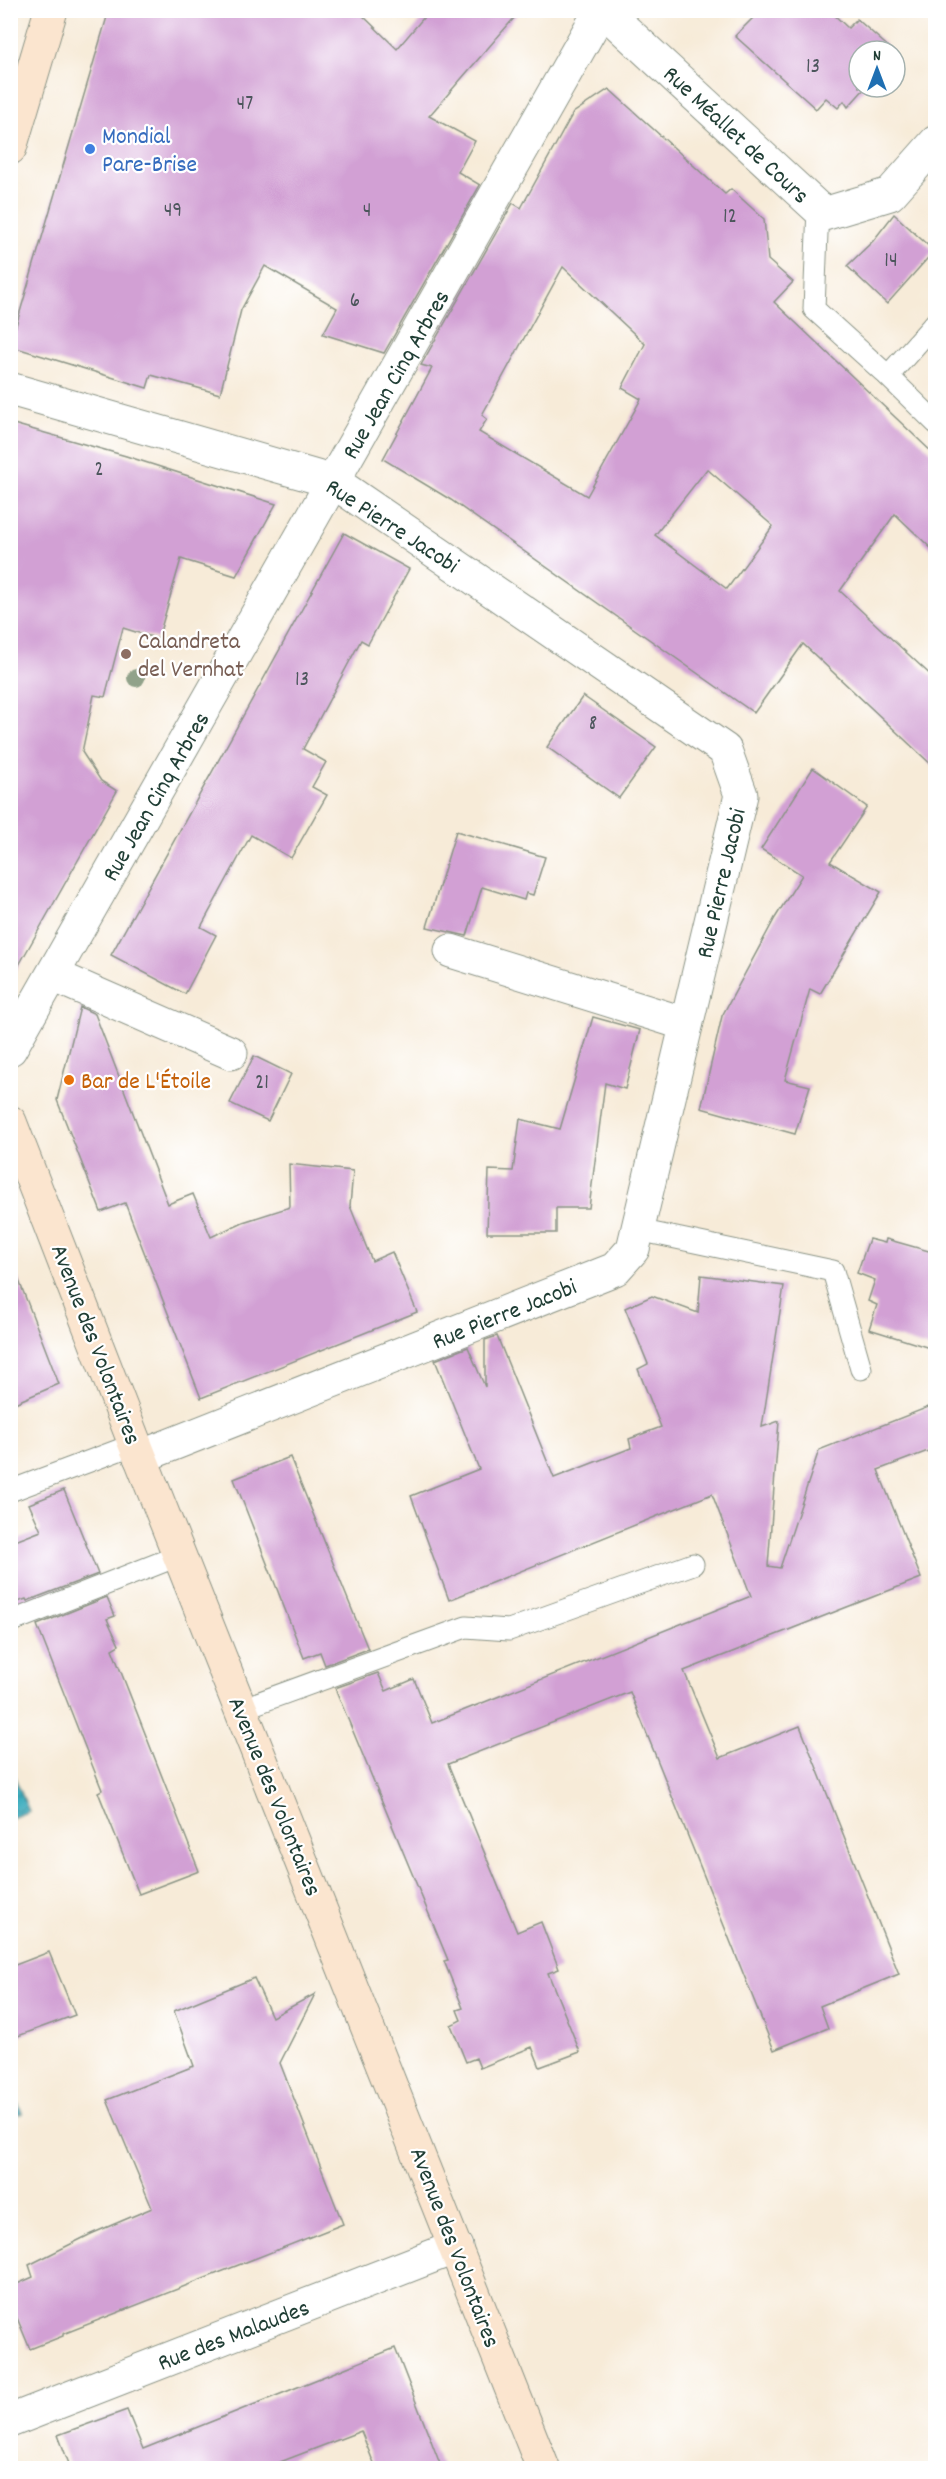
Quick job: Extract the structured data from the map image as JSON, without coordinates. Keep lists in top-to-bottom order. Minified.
{"streets":{"main road":["Avenue des Volontaires"],"street":["Rue Méallet de Cours","Rue Jean Cinq Arbres","Rue Pierre Jacobi","Rue des Malaudes"]},"crossings":[["Rue Méallet de Cours","Rue Jean Cinq Arbres"],["Rue Jean Cinq Arbres","Rue Pierre Jacobi"],["Rue Pierre Jacobi","Avenue des Volontaires"],["Avenue des Volontaires","Rue des Malaudes"]],"places":["Mondial Pare-Brise","Calandreta del Vernhat","Bar de L'Étoile"],"house_numbers":["13","47","49","4","12","14","6","2","13","8","21"],"north":"top"}
